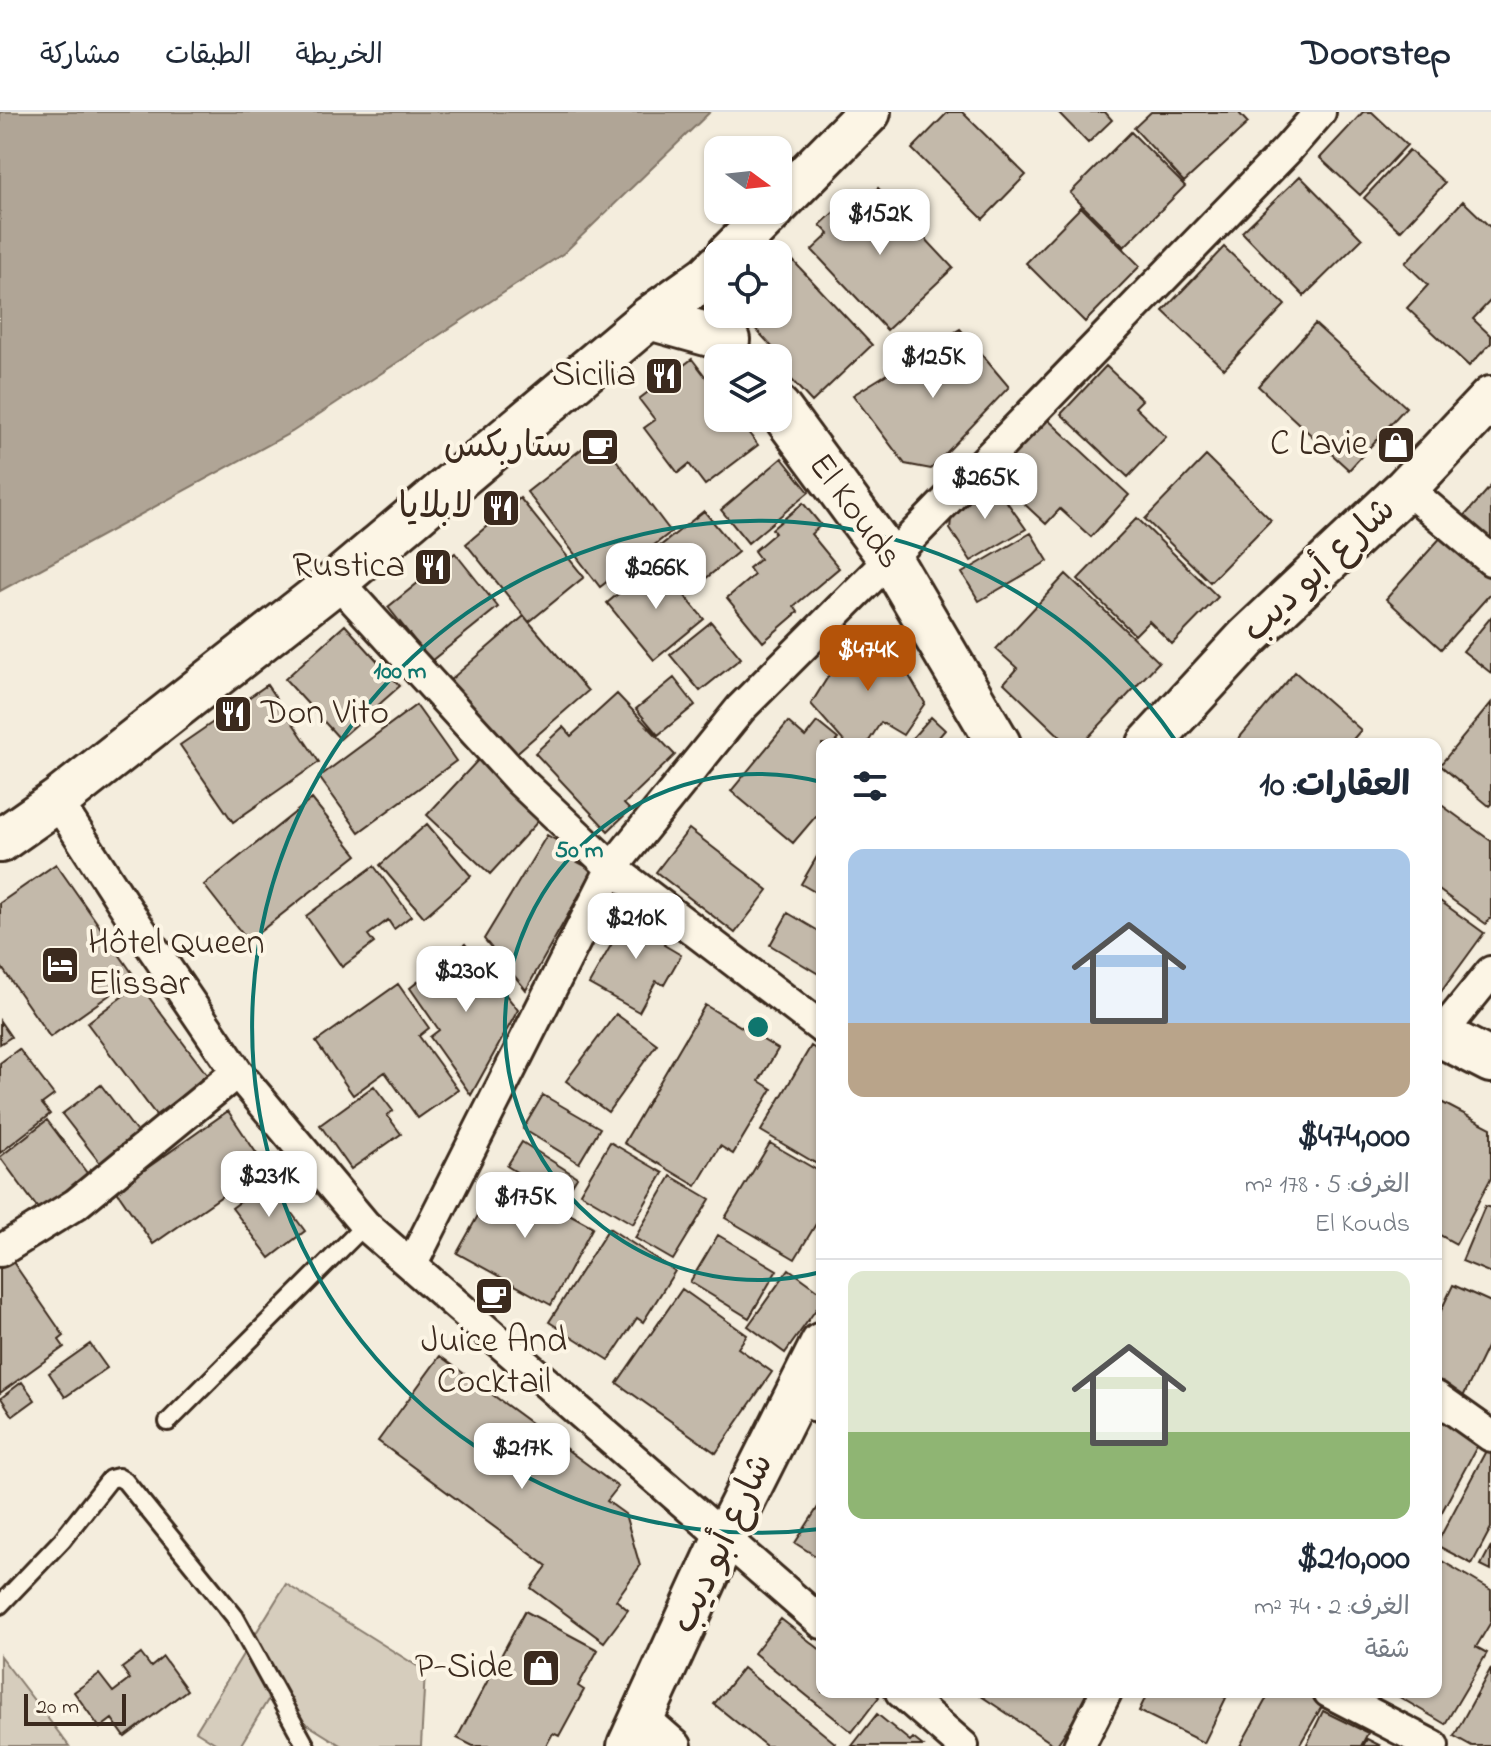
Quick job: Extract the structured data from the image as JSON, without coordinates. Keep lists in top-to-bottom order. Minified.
{"streets":{"main road":["El Kouds","شارع أبو ديب"]},"places":{"restaurant":["Sicilia","لابلايا","Rustica","Don Vito"],"shop":["C Lavie","P-Side"],"cafe":["ستاربكس","Juice And Cocktail"],"hotel":["Hôtel Queen Elissar"]},"scale_bar":"20 m","north":"right","page":{"header":"Doorstep","nav":["الخريطة","الطبقات","مشاركة"],"price":["$152K","$125K","$265K","$266K","$474K","$210K","$230K","$231K","$175K","$217K"],"heading":"العقارات: 10","list":[{"name":"$474,000","note":"الغرف: 5 · 178 m² · El Kouds"},{"name":"$210,000","note":"الغرف: 2 · 74 m² · شقة"}],"scale":"20 m"},"rings":["100 m","50 m"]}
